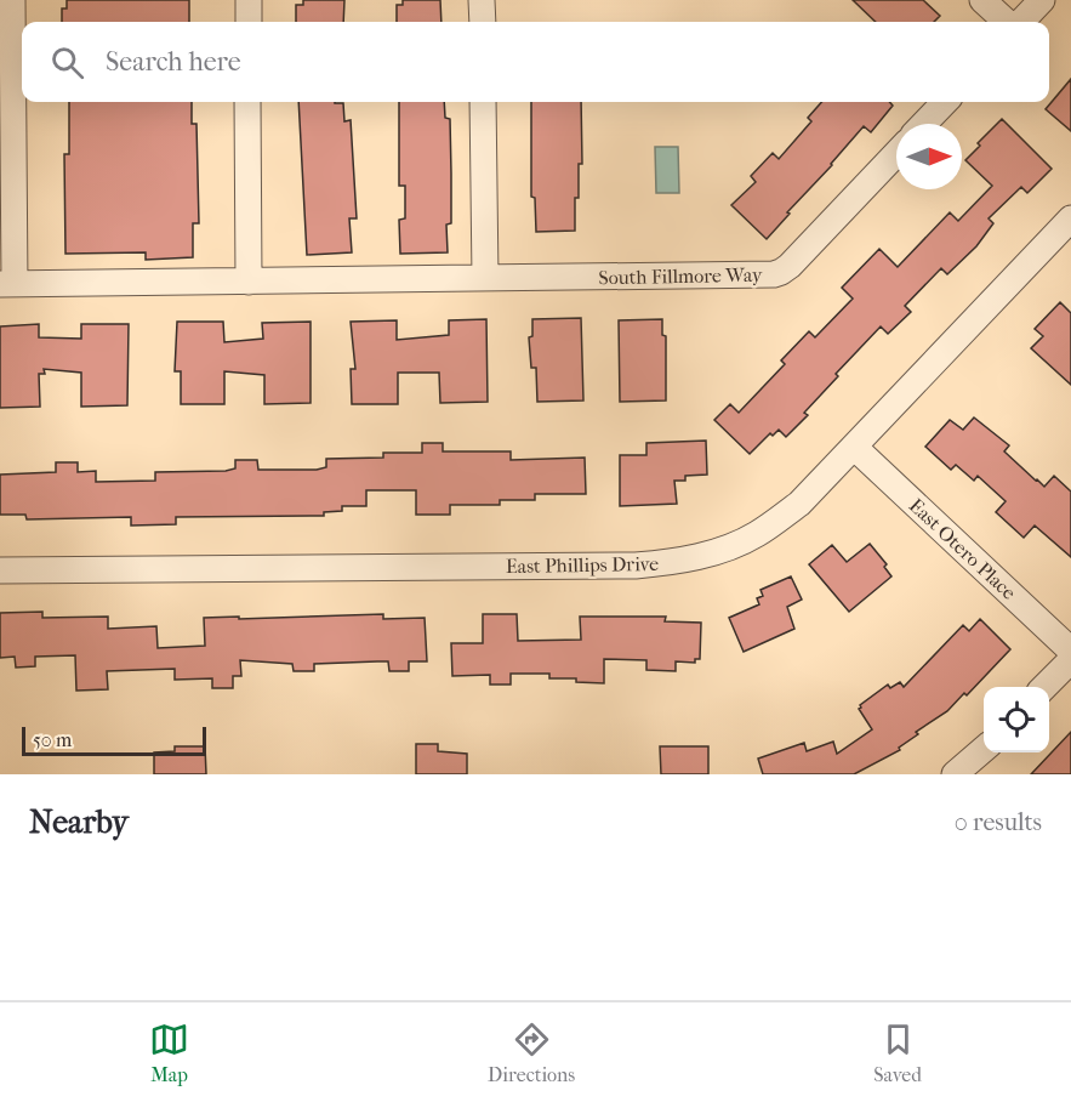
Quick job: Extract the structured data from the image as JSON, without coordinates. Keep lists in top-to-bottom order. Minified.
{"streets":{"street":["South Fillmore Way","East Otero Place","East Phillips Drive"]},"crossings":[["East Otero Place","East Phillips Drive"]],"scale_bar":"50 m","north":"right","page":{"search":"Search here","scale":"50 m","heading":["Nearby","0 results"],"nav":["Map","Directions","Saved"]}}
